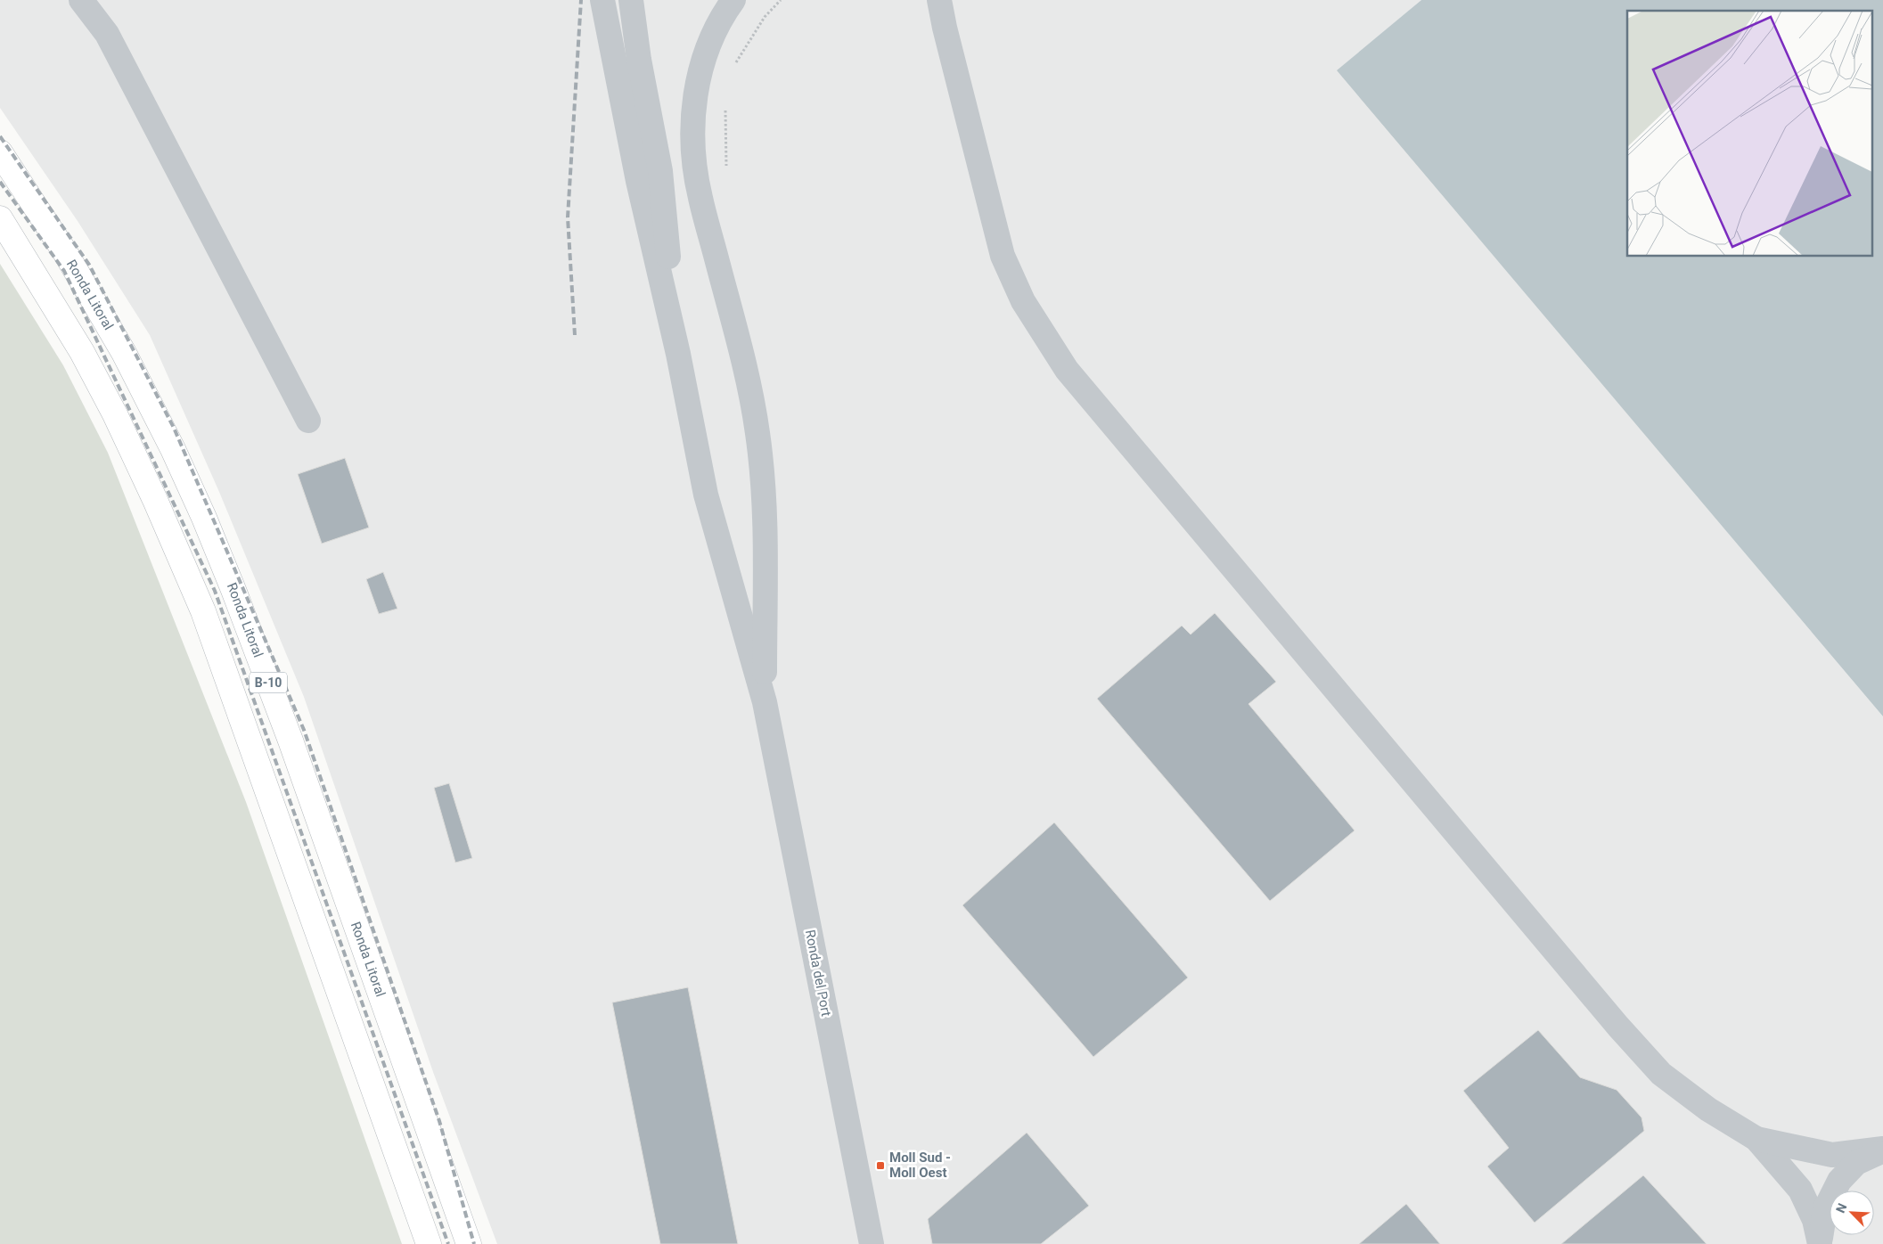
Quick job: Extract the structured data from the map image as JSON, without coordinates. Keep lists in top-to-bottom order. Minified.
{"streets":{"highway":["Ronda Litoral","B-10"],"street":["Ronda del Port"]},"places":{"transit":["Moll Sud - Moll Oest"]},"north":"top left"}
